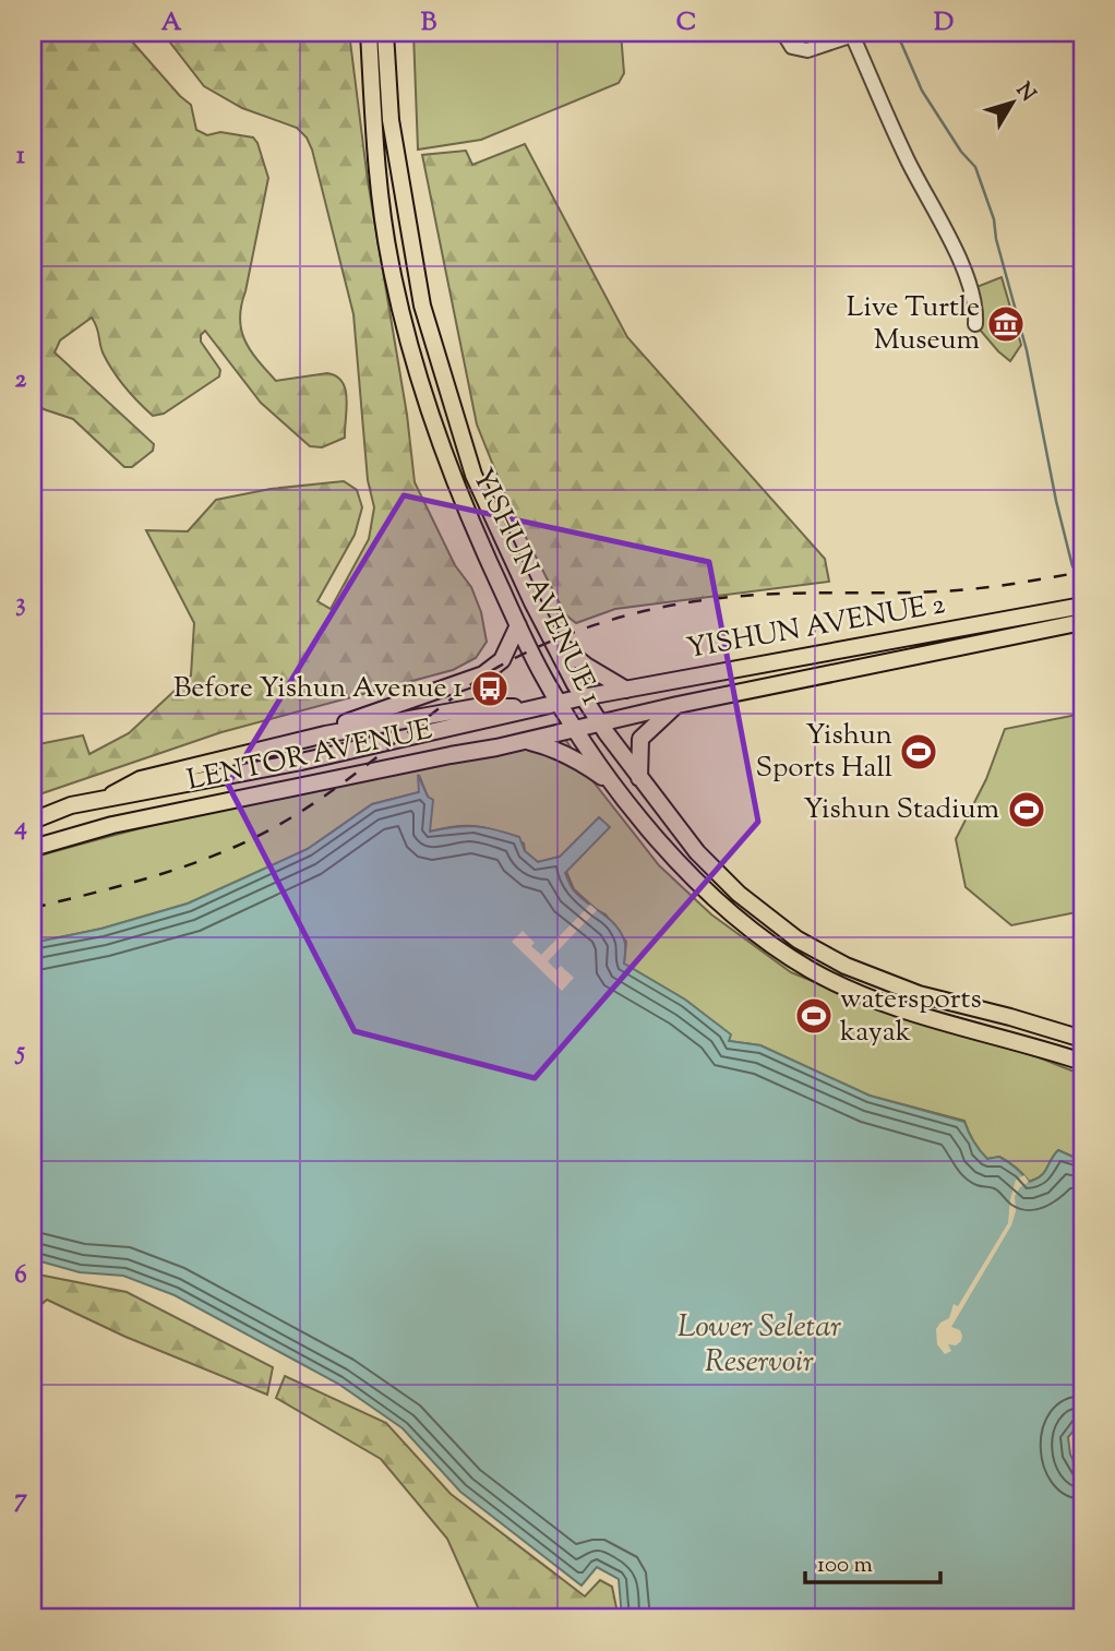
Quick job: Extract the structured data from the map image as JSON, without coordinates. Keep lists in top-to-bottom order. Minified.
{"streets":{"main road":["YISHUN AVENUE 1","YISHUN AVENUE 2","LENTOR AVENUE"]},"crossings":[["YISHUN AVENUE 1","YISHUN AVENUE 2"],["YISHUN AVENUE 1","LENTOR AVENUE"],["YISHUN AVENUE 2","LENTOR AVENUE"]],"water":["Lower Seletar Reservoir"],"places":{"museum":["Live Turtle Museum"],"bus stop":["Before Yishun Avenue 1"],"sports":["Yishun Sports Hall","Yishun Stadium","watersports kayak"]},"scale_bar":"100 m","north":"top right","grid":{"columns":["A","B","C","D"],"rows":["1","2","3","4","5","6","7"]}}
